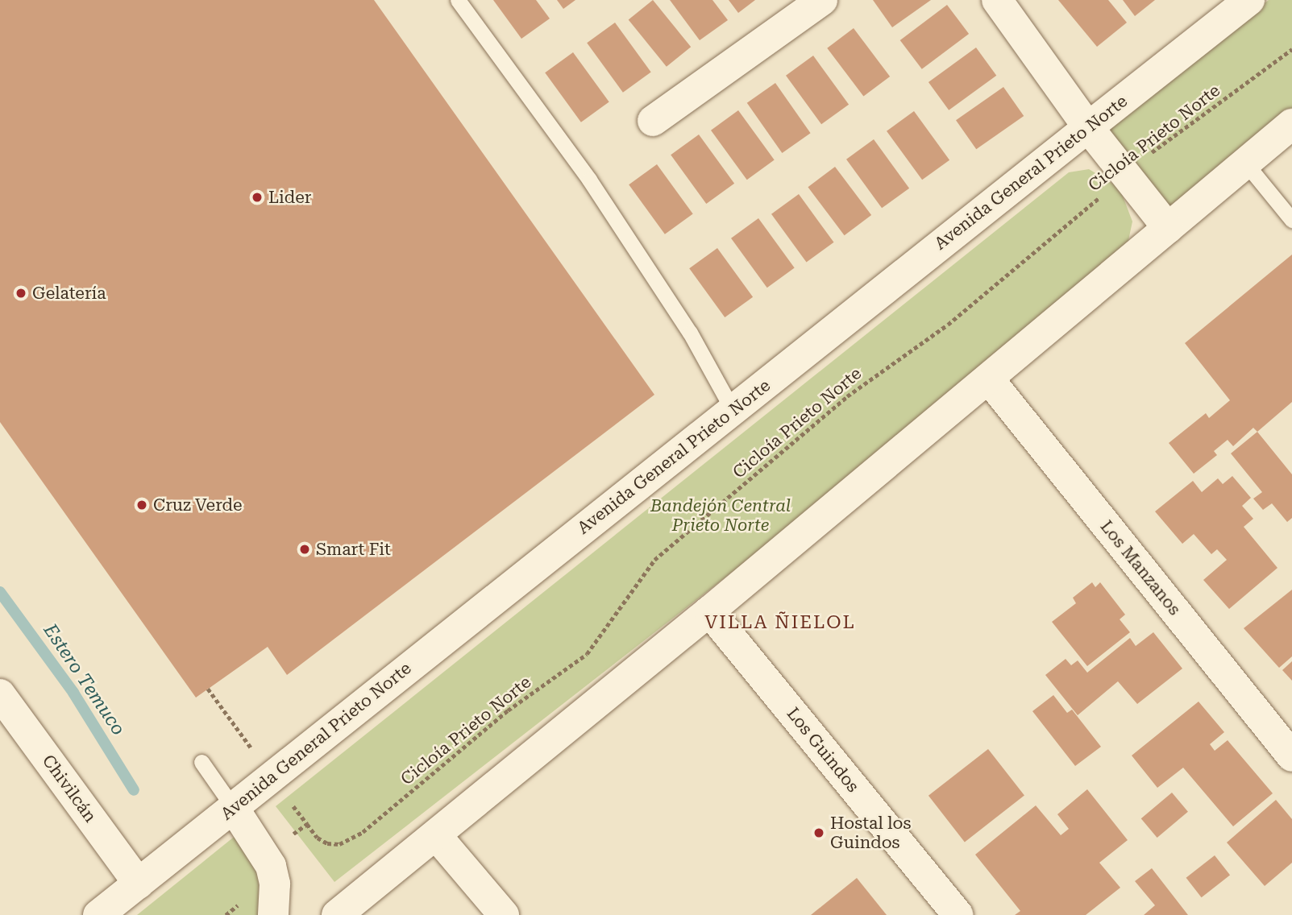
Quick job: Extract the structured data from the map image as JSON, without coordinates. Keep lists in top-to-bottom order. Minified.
{"streets":{"street":["Avenida General Prieto Norte","Los Manzanos","Los Guindos","Chivilcán"],"path":["Cicloía Prieto Norte"]},"crossings":[["Avenida General Prieto Norte","Chivilcán"]],"districts":["VILLA ÑIELOL"],"water":["Estero Temuco"],"parks":["Bandejón Central Prieto Norte"],"places":["Lider","Gelatería","Cruz Verde","Smart Fit","Hostal los Guindos"]}
